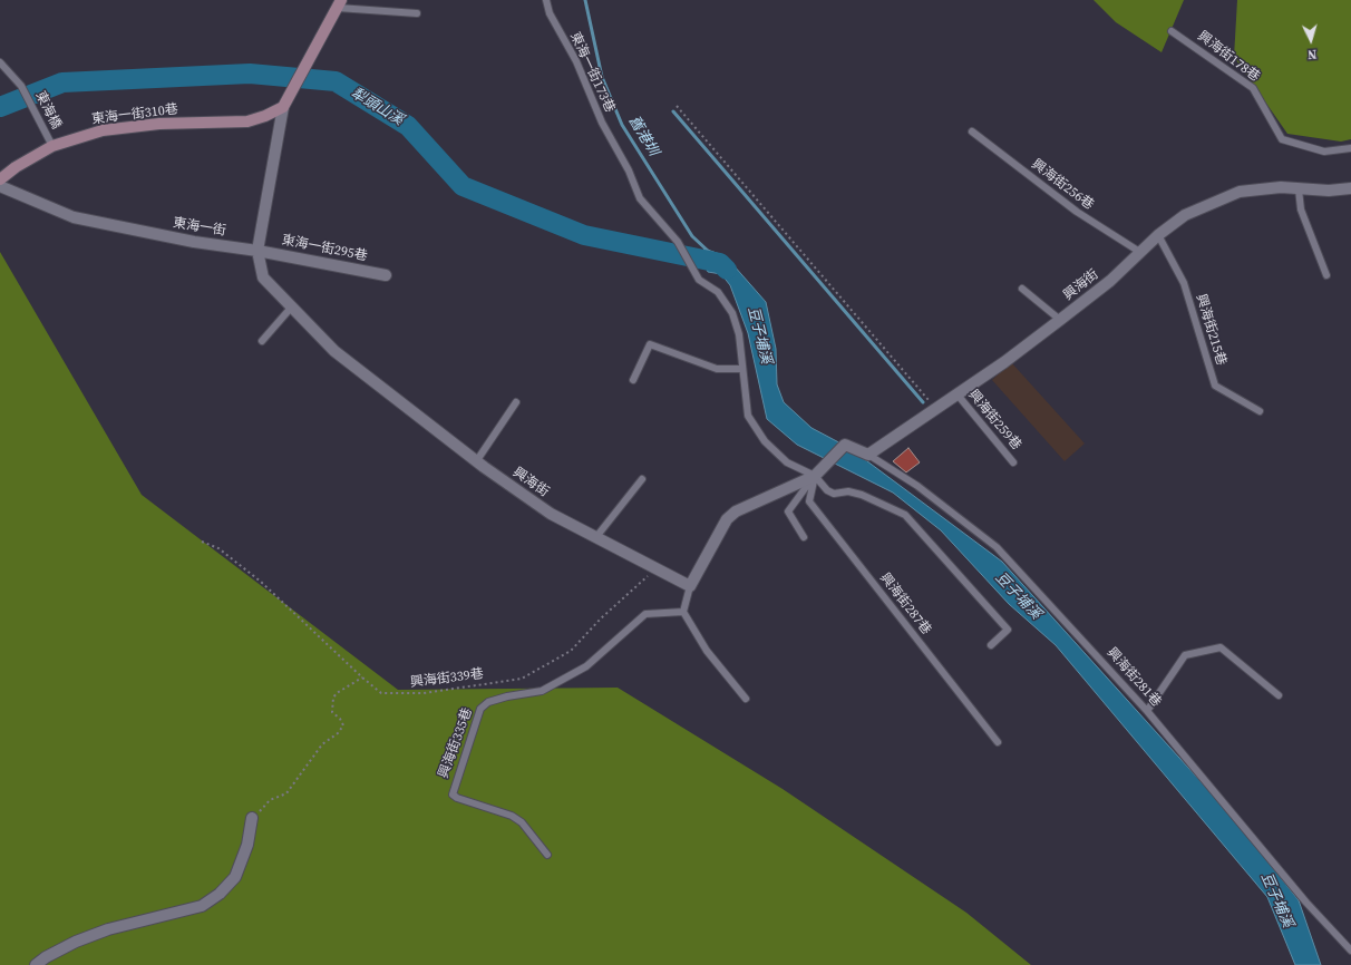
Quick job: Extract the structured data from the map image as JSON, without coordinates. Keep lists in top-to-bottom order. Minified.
{"streets":{"street":["東海一街310巷","東海一街","東海一街295巷","興海街"],"lane":["興海街178巷","東海一街173巷","東海橋","興海街256巷","興海街215巷","興海街259巷","興海街287巷","興海街281巷","興海街335巷"],"path":["興海街339巷"]},"crossings":[["東海橋","東海一街310巷"],["興海街256巷","興海街"],["東海一街","東海一街295巷"],["東海一街","興海街"],["東海一街295巷","興海街"],["興海街","興海街215巷"],["興海街","興海街259巷"],["興海街","興海街281巷"],["興海街","興海街339巷"]],"water":["犁頭山溪","舊港圳","豆子埔溪"],"north":"bottom"}
